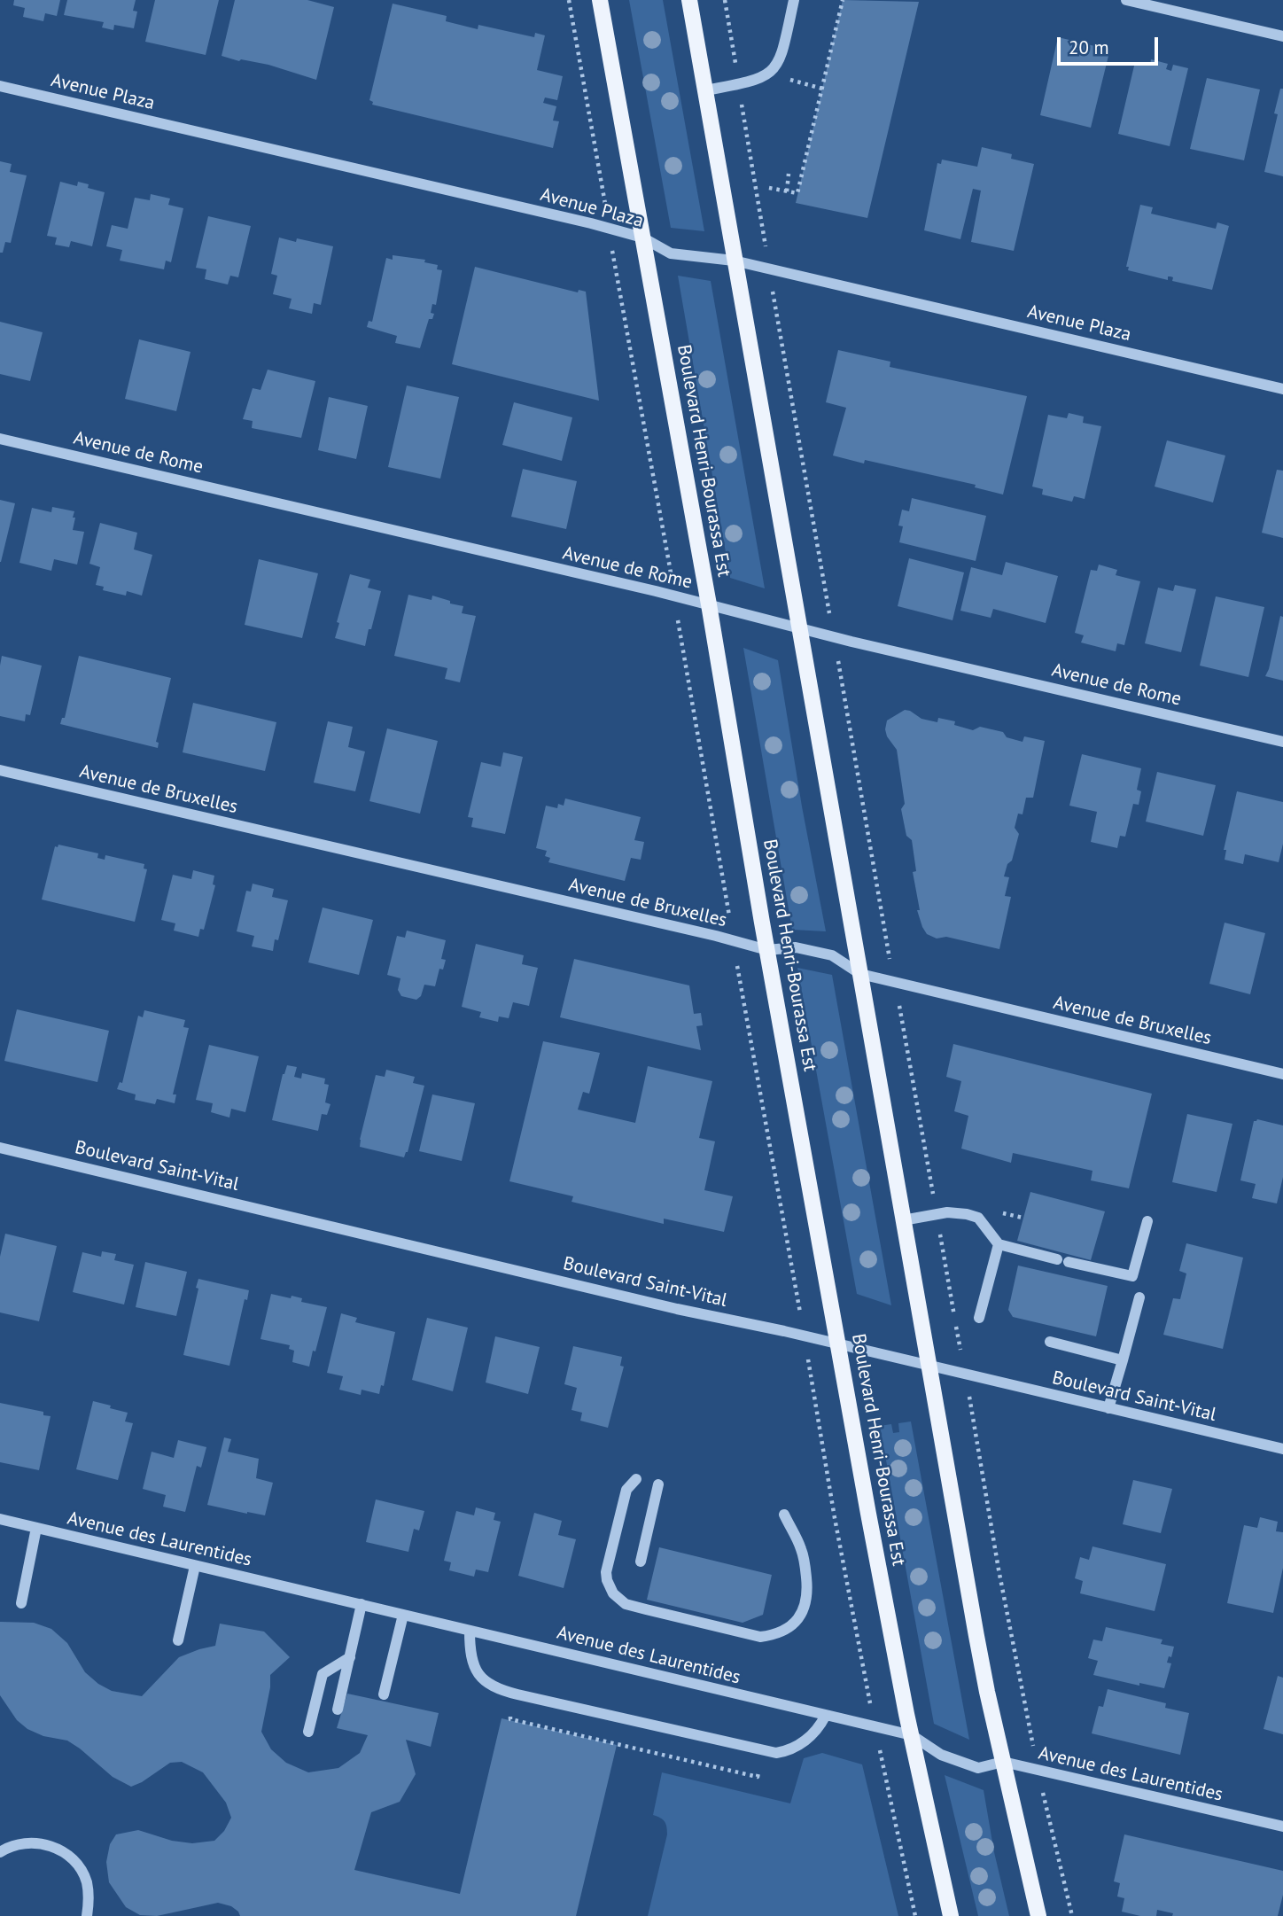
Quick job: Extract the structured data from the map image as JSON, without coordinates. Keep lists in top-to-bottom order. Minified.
{"streets":{"main road":["Boulevard Henri-Bourassa Est"],"street":["Avenue Plaza","Avenue de Rome","Avenue de Bruxelles","Boulevard Saint-Vital","Avenue des Laurentides"]},"crossings":[["Avenue Plaza","Boulevard Henri-Bourassa Est"],["Avenue de Rome","Boulevard Henri-Bourassa Est"],["Boulevard Henri-Bourassa Est","Avenue de Bruxelles"],["Boulevard Henri-Bourassa Est","Boulevard Saint-Vital"],["Boulevard Henri-Bourassa Est","Avenue des Laurentides"]],"scale_bar":"20 m"}
